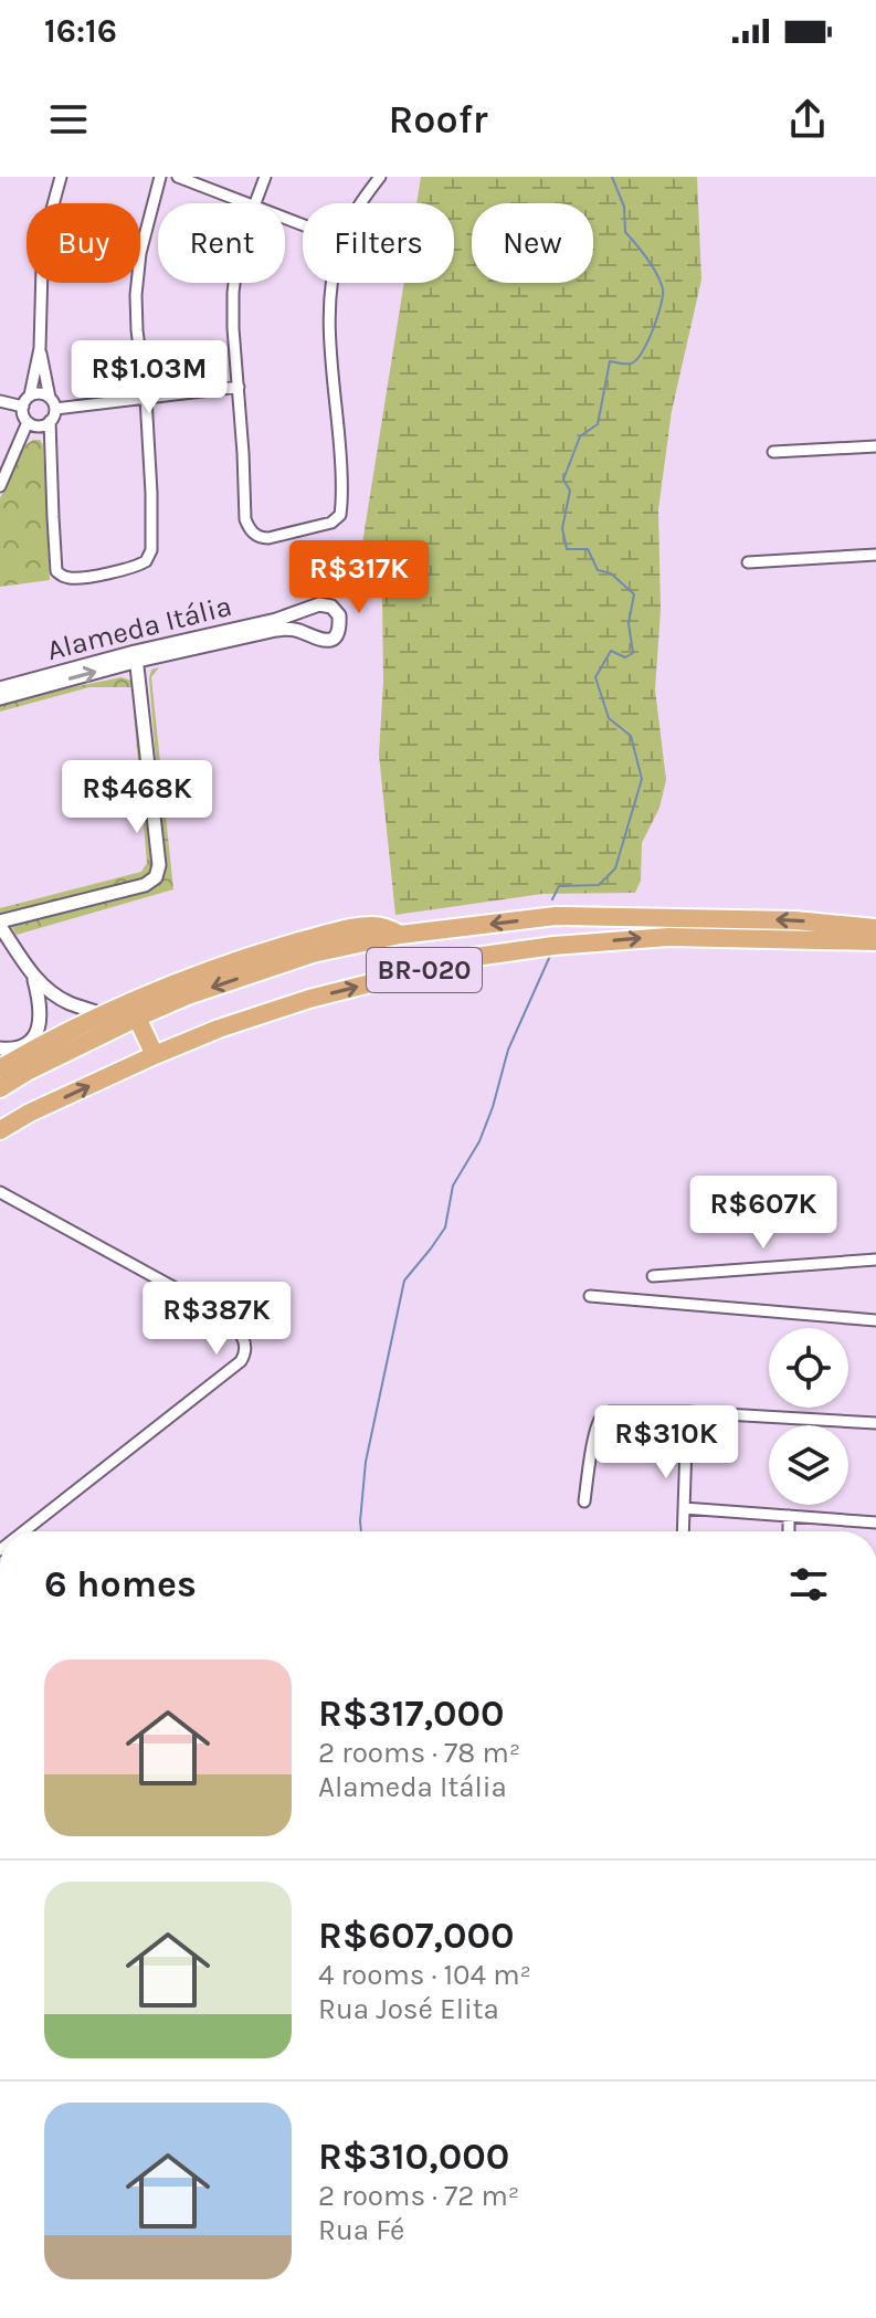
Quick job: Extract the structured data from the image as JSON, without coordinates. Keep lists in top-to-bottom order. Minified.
{"streets":{"highway":["BR-020"],"street":["Alameda Itália"]},"page":{"status":"16:16","header":"Roofr","chip":["Buy","Rent","Filters","New"],"price":["R$1.03M","R$317K","R$468K","R$607K","R$387K","R$310K"],"heading":"6 homes","list":[{"name":"R$317,000","note":"2 rooms · 78 m² · Alameda Itália"},{"name":"R$607,000","note":"4 rooms · 104 m² · Rua José Elita"},{"name":"R$310,000","note":"2 rooms · 72 m² · Rua Fé"}]}}
